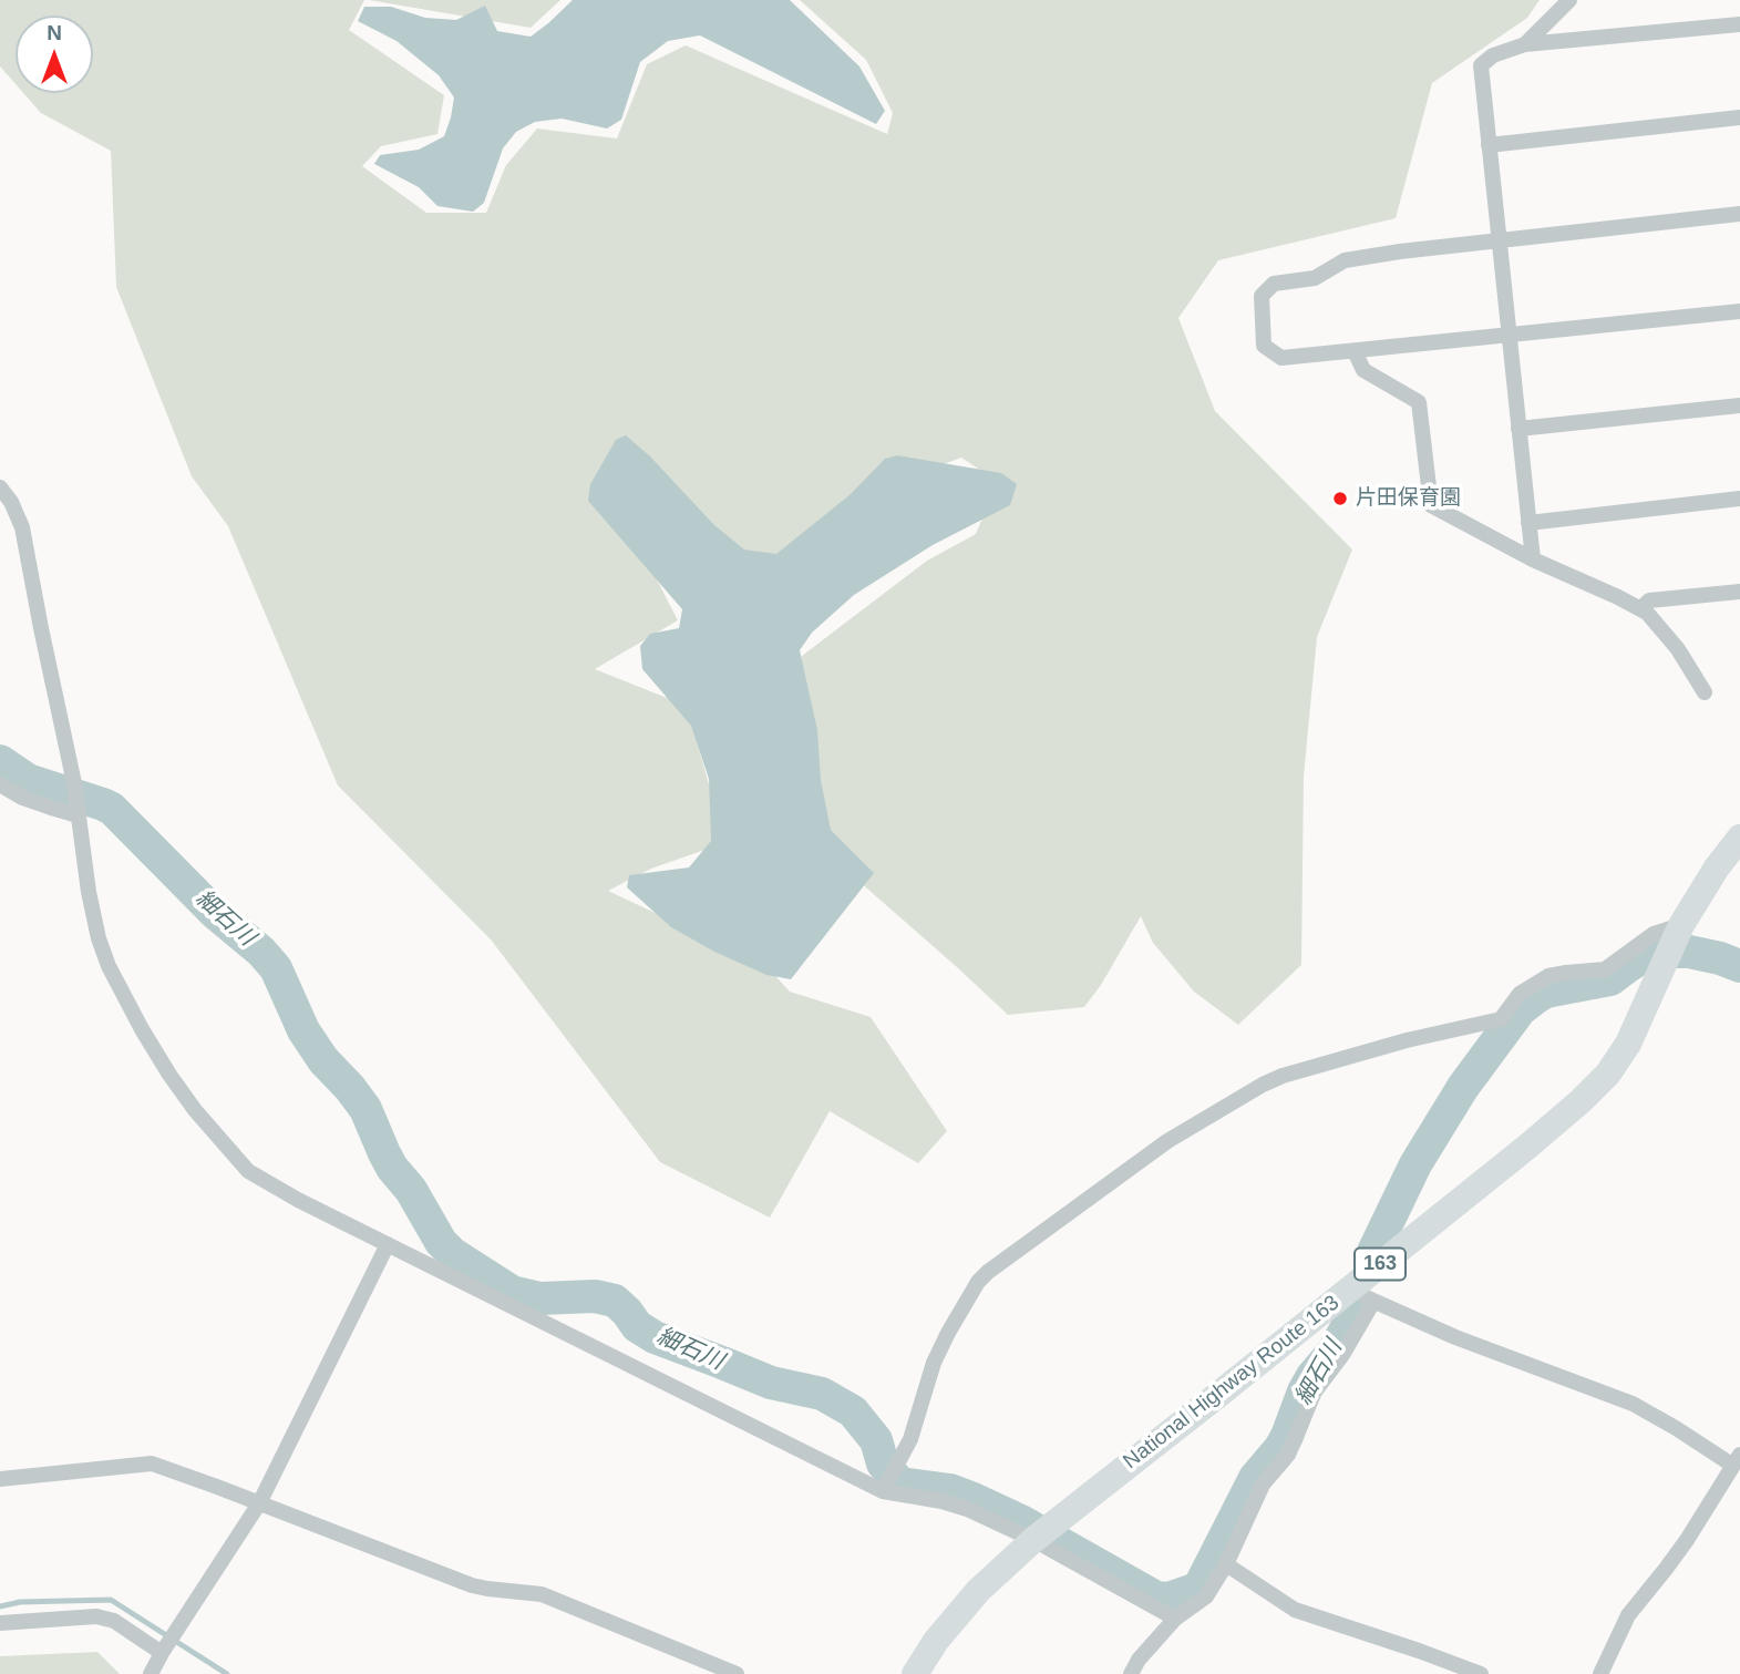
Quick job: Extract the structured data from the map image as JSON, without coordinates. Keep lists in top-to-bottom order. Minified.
{"streets":{"highway":["163","National Highway Route 163"]},"water":["細石川"],"places":["片田保育園"],"north":"top"}
